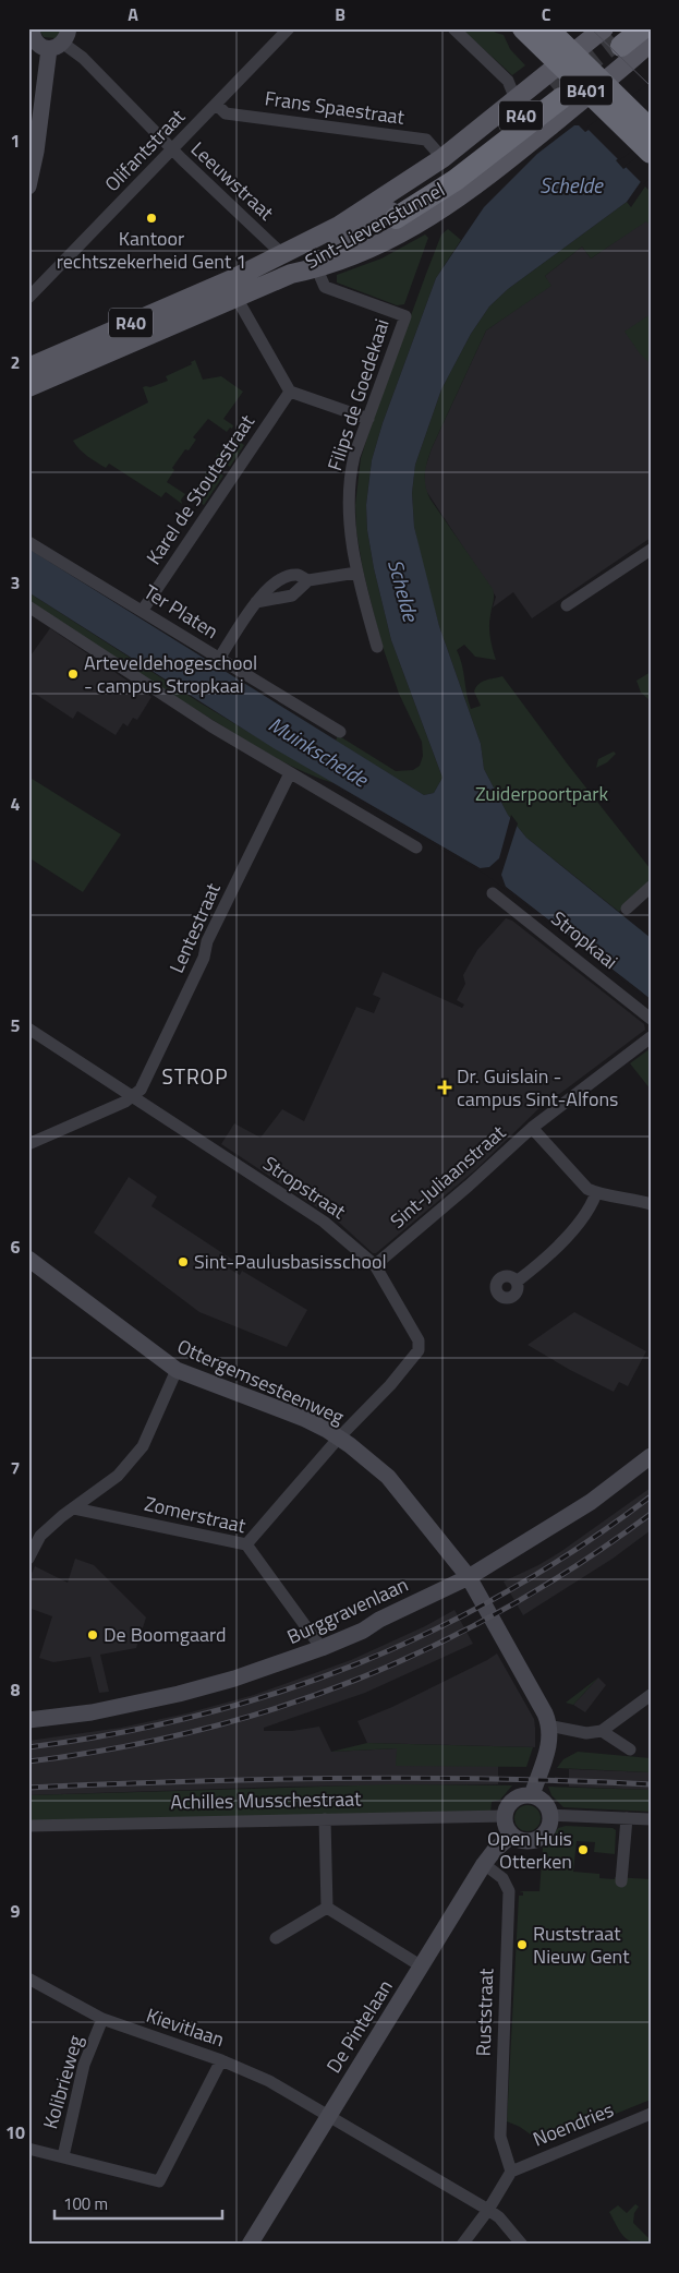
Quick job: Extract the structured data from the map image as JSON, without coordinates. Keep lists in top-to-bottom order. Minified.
{"streets":{"highway":["B401","R40","Sint-Lievenstunnel"],"street":["Frans Spaestraat","Olifantstraat","Leeuwstraat","Filips de Goedekaai","Karel de Stoutestraat","Ter Platen","Lentestraat","Stropkaai","Sint-Juliaanstraat","Stropstraat","Ottergemsesteenweg","Zomerstraat","Burggravenlaan","Achilles Musschestraat","Ruststraat","De Pintelaan","Kievitlaan","Kolibrieweg","Noendries"]},"crossings":[["Frans Spaestraat","R40"],["Frans Spaestraat","Olifantstraat"],["R40","Leeuwstraat"],["R40","Sint-Lievenstunnel"],["R40","Filips de Goedekaai"],["Olifantstraat","Leeuwstraat"],["Karel de Stoutestraat","Ter Platen"],["Lentestraat","Stropstraat"],["Sint-Juliaanstraat","Stropstraat"],["Stropstraat","Ottergemsesteenweg"],["Ottergemsesteenweg","Burggravenlaan"],["Ottergemsesteenweg","Achilles Musschestraat"],["Ottergemsesteenweg","De Pintelaan"],["Zomerstraat","Burggravenlaan"],["Achilles Musschestraat","De Pintelaan"],["Ruststraat","De Pintelaan"],["Ruststraat","Noendries"],["De Pintelaan","Kievitlaan"],["Kievitlaan","Kolibrieweg"]],"districts":["STROP"],"water":["Schelde","Muinkschelde"],"parks":["Zuiderpoortpark"],"places":{"other":["Kantoor rechtszekerheid Gent 1","Arteveldehogeschool - campus Stropkaai","Sint-Paulusbasisschool","De Boomgaard","Open Huis Otterken","Ruststraat Nieuw Gent"],"health":["Dr. Guislain - campus Sint-Alfons"]},"scale_bar":"100 m","grid":{"columns":["A","B","C"],"rows":["1","2","3","4","5","6","7","8","9","10"]}}
